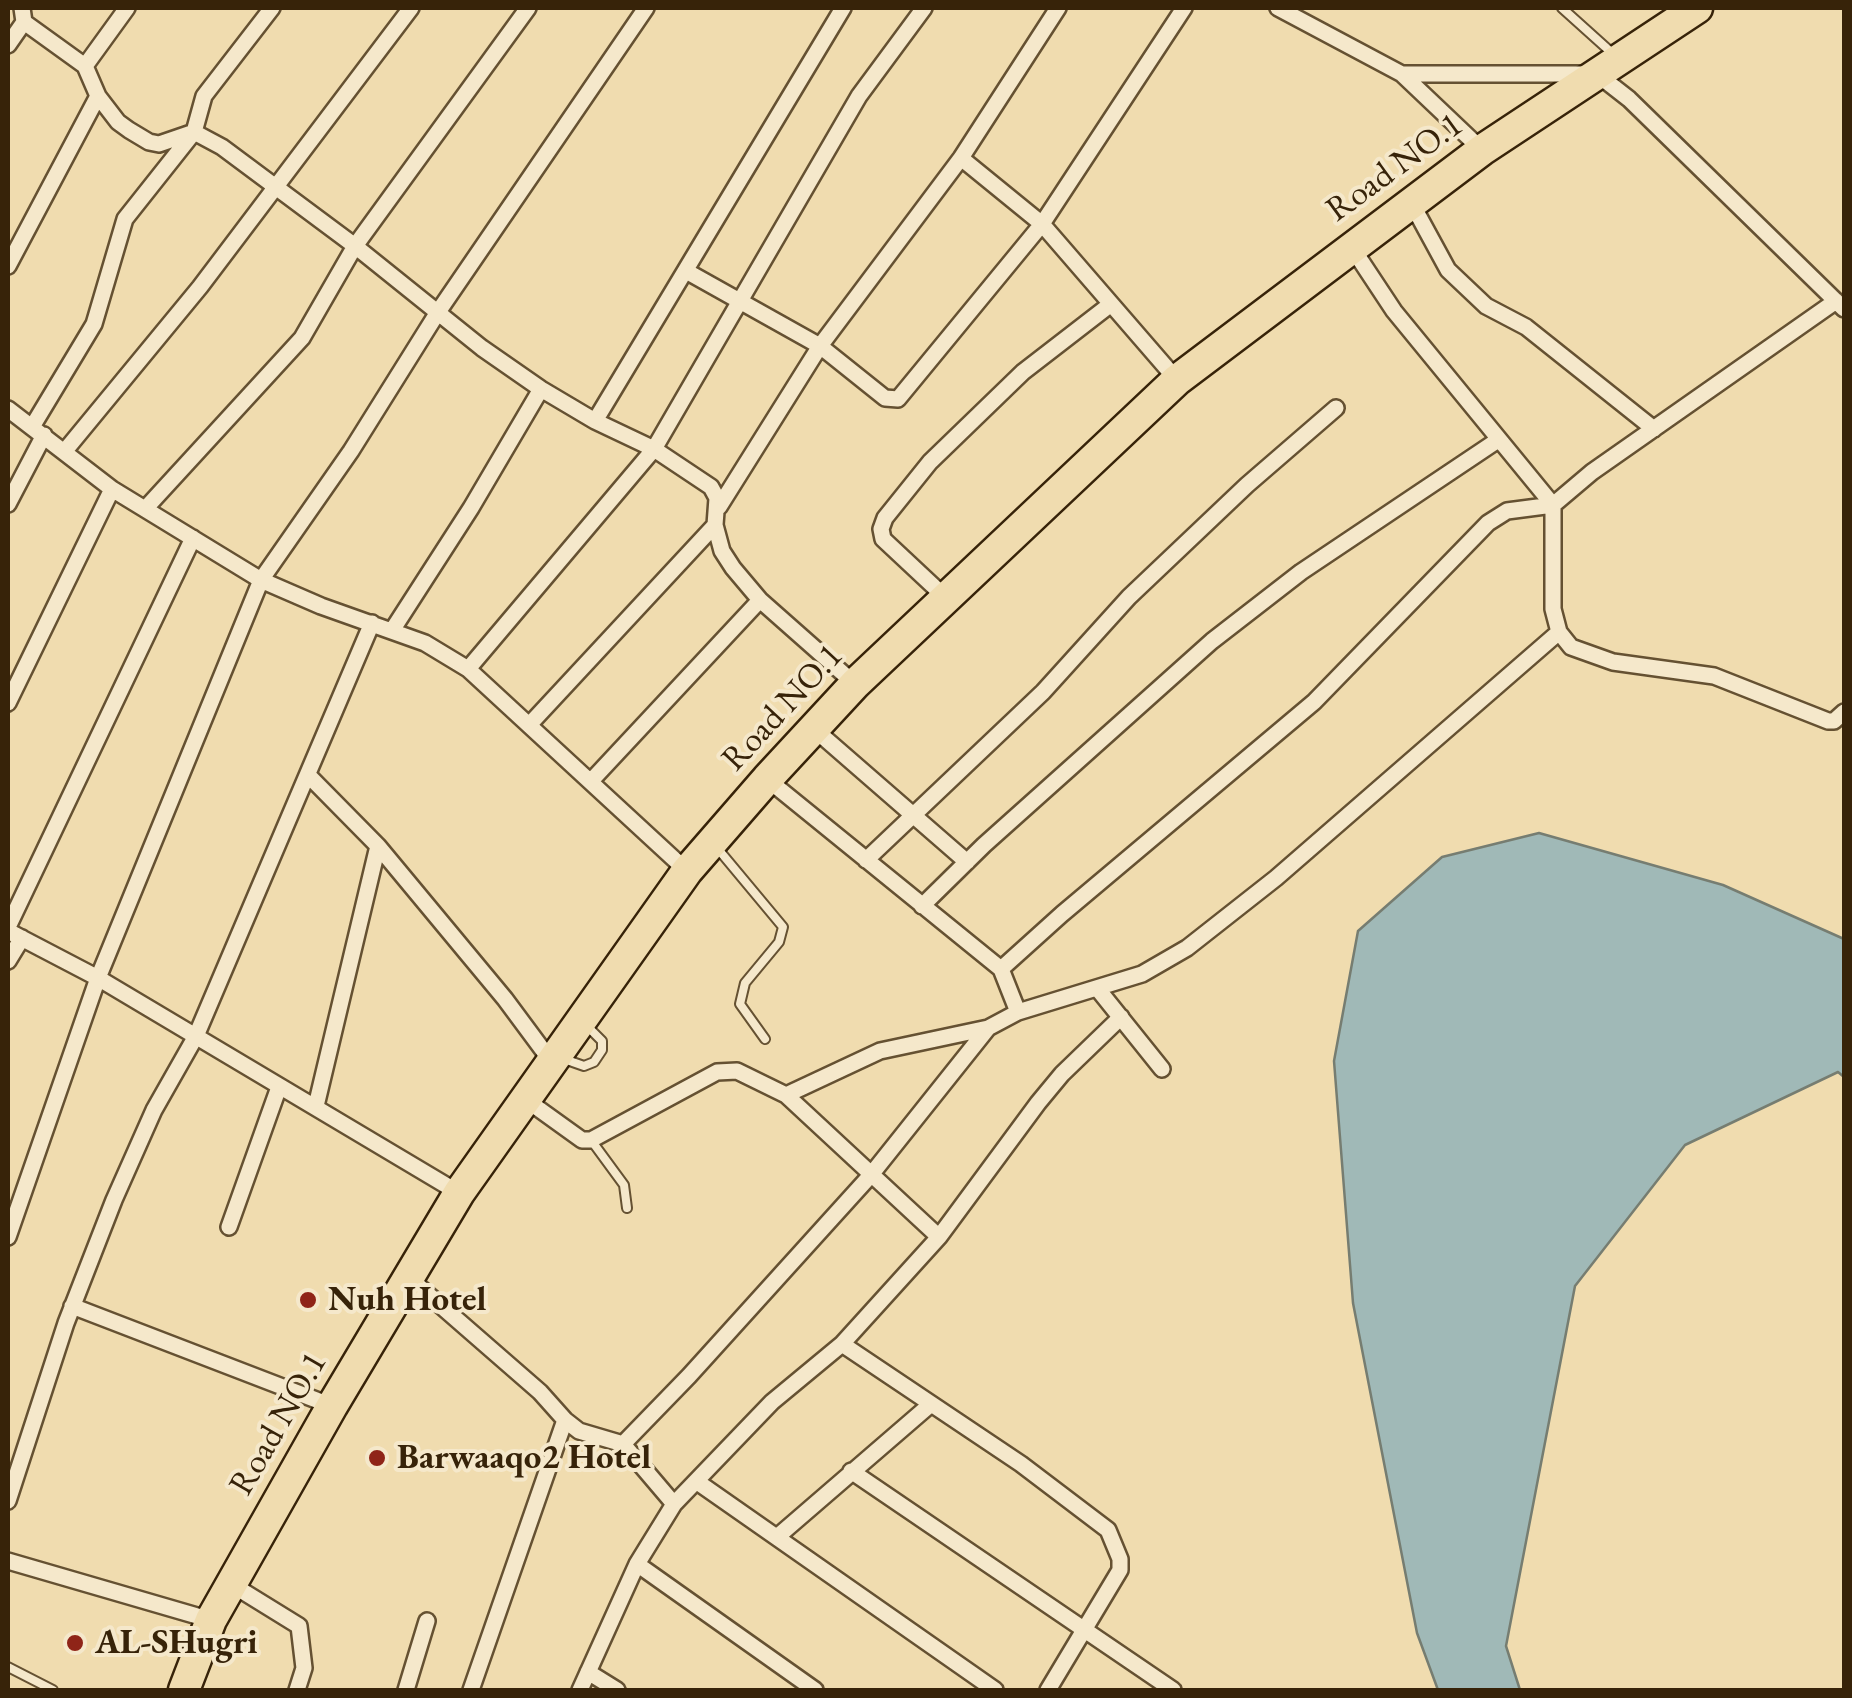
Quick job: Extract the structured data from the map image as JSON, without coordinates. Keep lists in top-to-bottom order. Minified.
{"streets":{"highway":["Road NO.1"]},"places":["Nuh Hotel","Barwaaqo2 Hotel","AL-SHugri"]}
